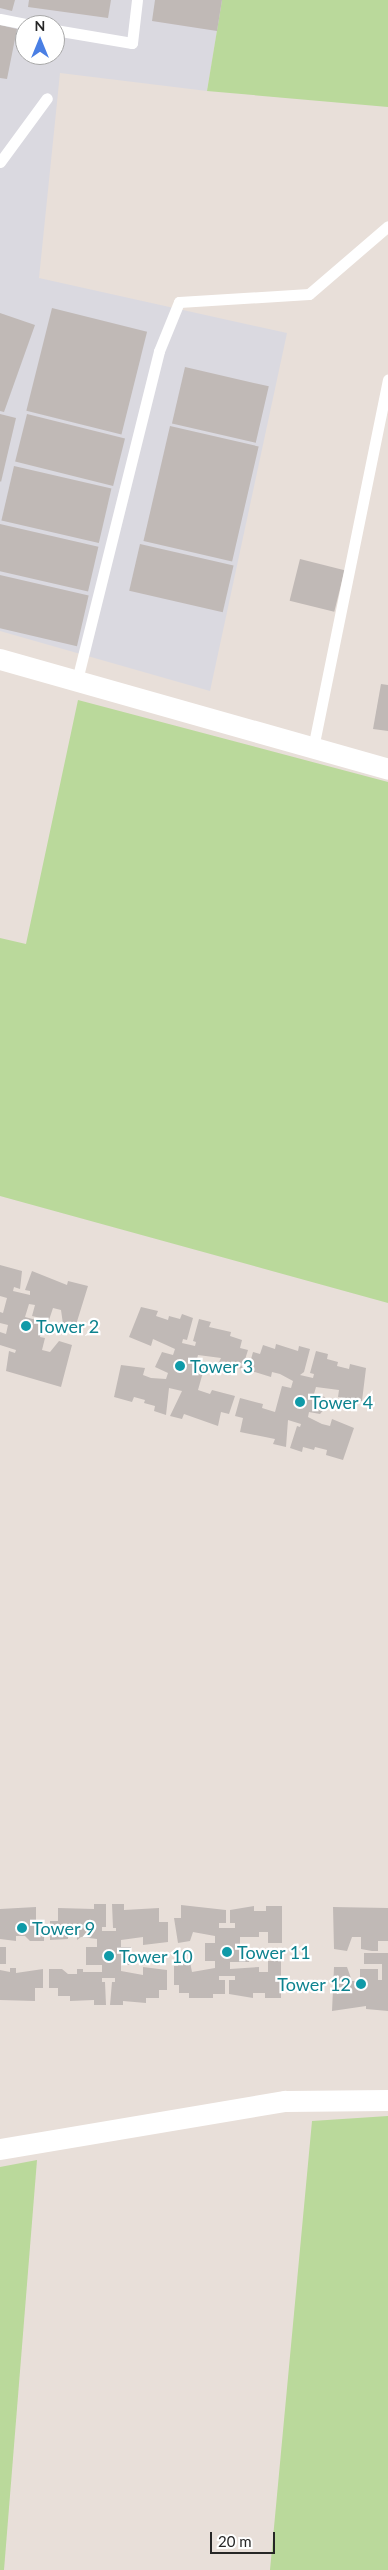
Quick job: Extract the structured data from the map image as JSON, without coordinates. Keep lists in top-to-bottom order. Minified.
{"places":["Tower 2","Tower 3","Tower 4","Tower 9","Tower 11","Tower 10","Tower 12"],"scale_bar":"20 m","north":"top"}
